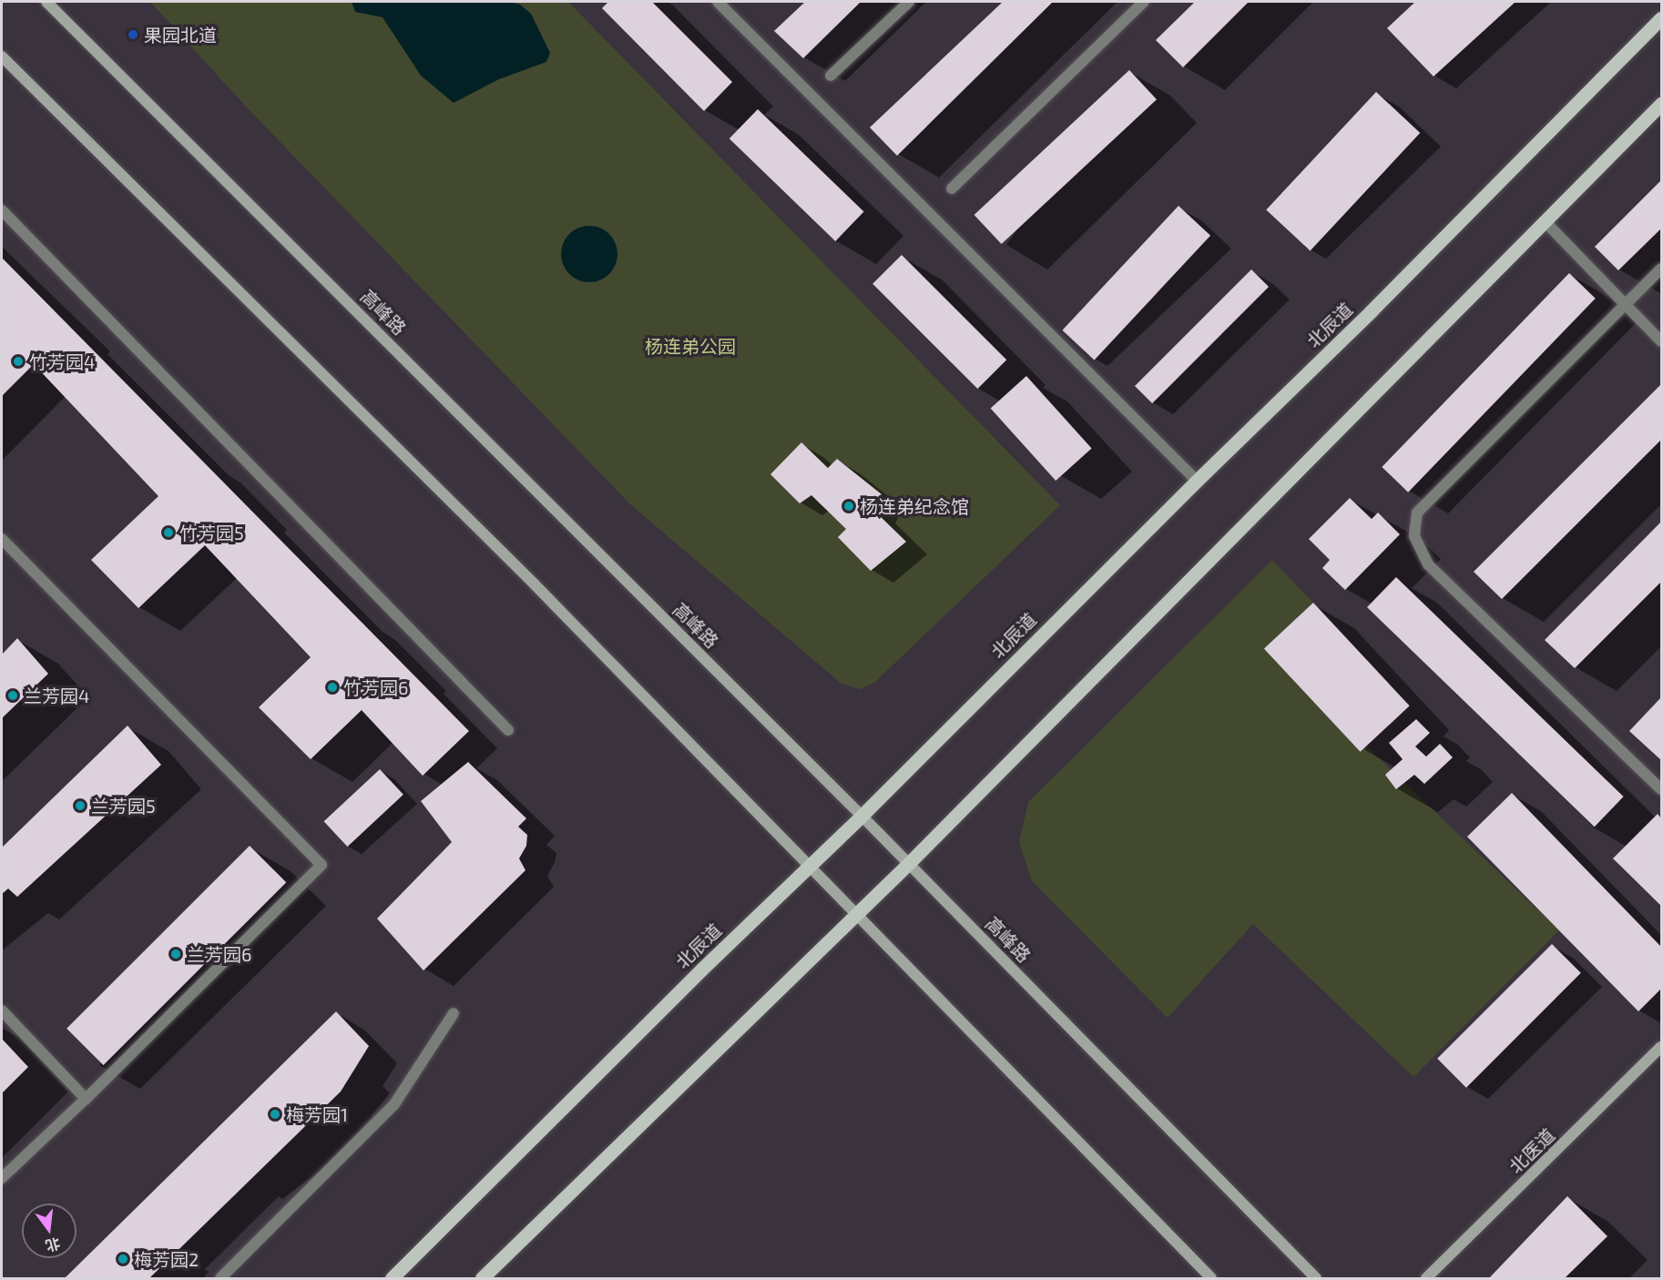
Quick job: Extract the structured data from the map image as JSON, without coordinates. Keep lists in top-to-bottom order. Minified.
{"streets":{"main road":["高峰路","北辰道","北医道"]},"crossings":[["高峰路","北辰道"]],"parks":["杨连弟公园"],"places":["果园北道","竹芳园4","杨连弟纪念馆","竹芳园5","竹芳园6","兰芳园4","兰芳园5","兰芳园6","梅芳园1","梅芳园2"],"north":"bottom"}
